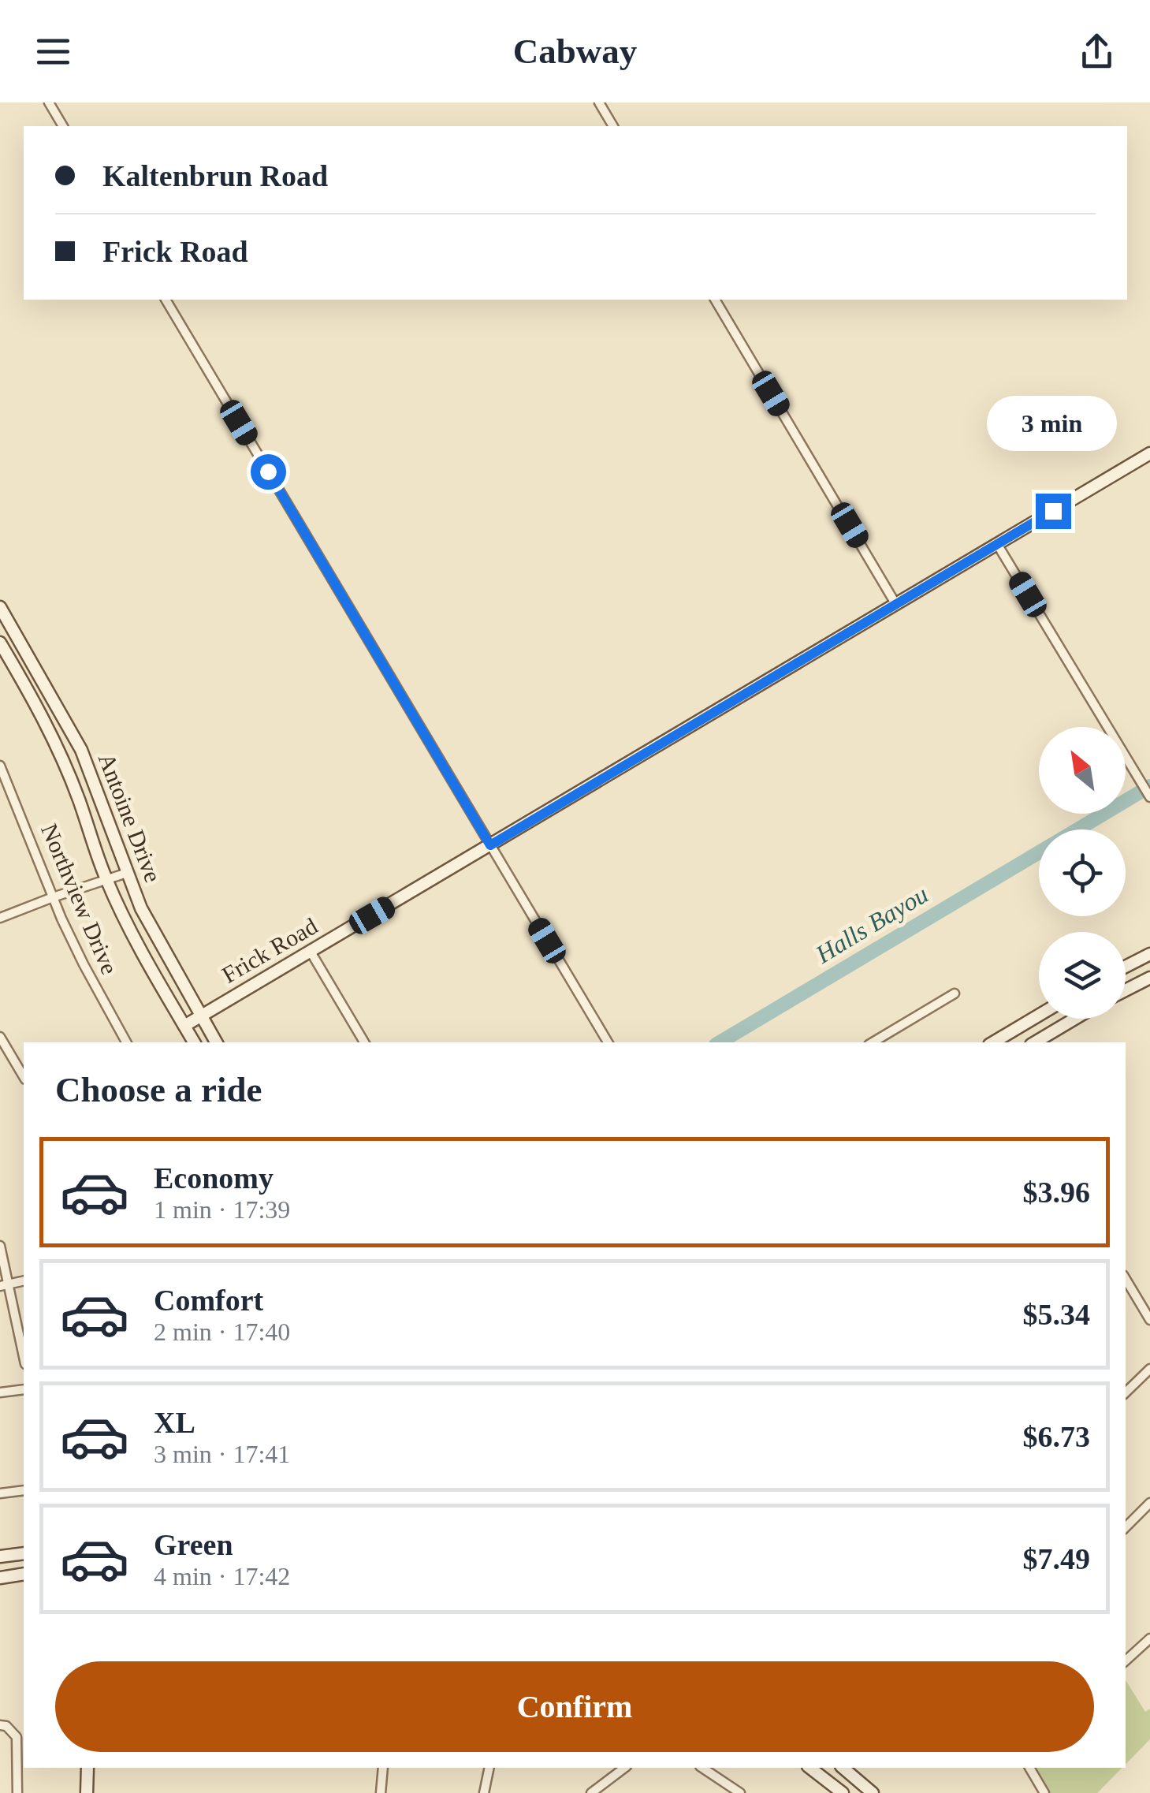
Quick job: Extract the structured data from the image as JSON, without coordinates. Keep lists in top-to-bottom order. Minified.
{"streets":{"main road":["Antoine Drive","Frick Road"],"street":["Northview Drive"]},"crossings":[["Antoine Drive","Frick Road"]],"water":["Halls Bayou"],"north":"top left","page":{"header":"Cabway","banner":["Kaltenbrun Road","Frick Road"],"bubble":"3 min","heading":"Choose a ride","list":[{"name":"Economy","note":"1 min · 17:39","value":"$3.96"},{"name":"Comfort","note":"2 min · 17:40","value":"$5.34"},{"name":"XL","note":"3 min · 17:41","value":"$6.73"},{"name":"Green","note":"4 min · 17:42","value":"$7.49"}],"buttons":"Confirm"}}
